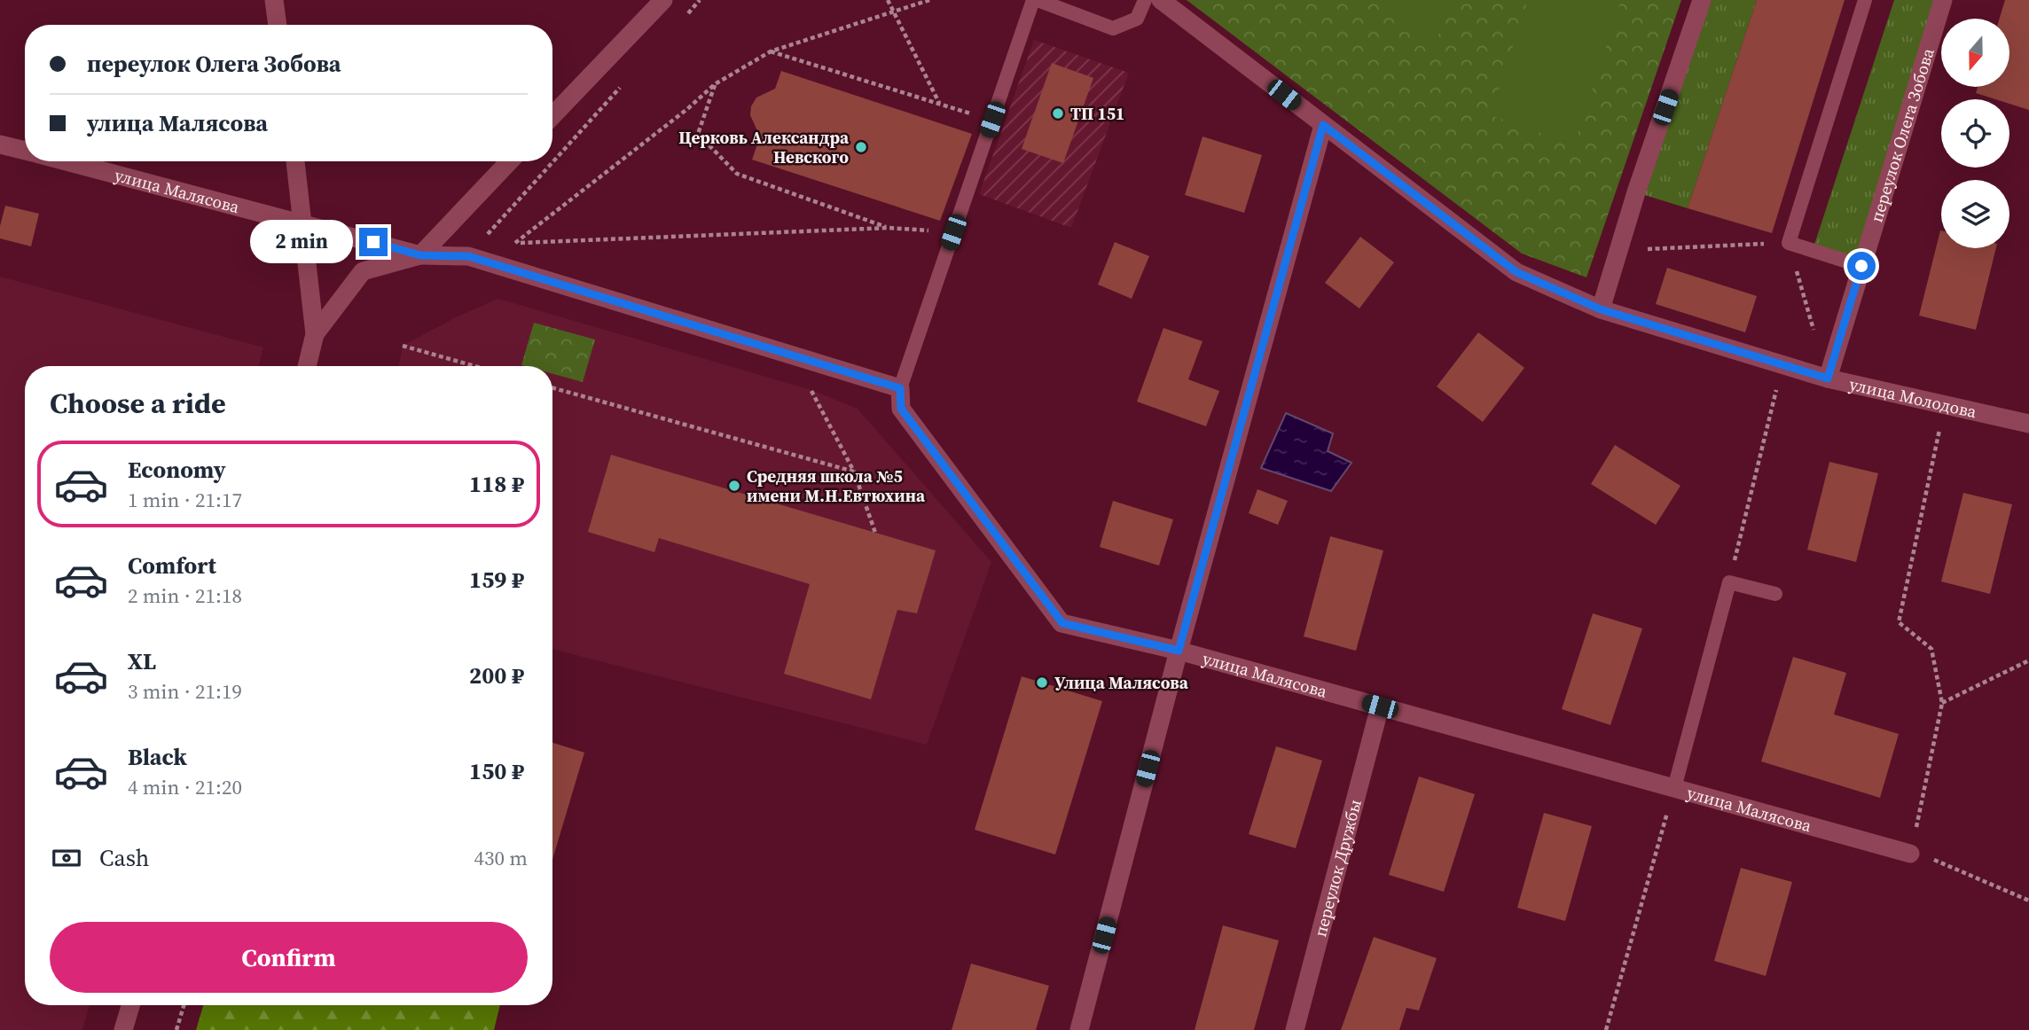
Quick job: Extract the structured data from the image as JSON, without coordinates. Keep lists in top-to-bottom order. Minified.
{"streets":{"street":["переулок Олега Зобова","улица Малясова","улица Молодова","переулок Дружбы"]},"crossings":[["переулок Олега Зобова","улица Молодова"],["улица Малясова","переулок Дружбы"]],"places":["ТП 151","Церковь Александра Невского","Средняя школа №5 имени М.Н.Евтюхина","Улица Малясова"],"north":"bottom","page":{"banner":["переулок Олега Зобова","улица Малясова"],"bubble":"2 min","heading":"Choose a ride","list":[{"name":"Economy","note":"1 min · 21:17","value":"118 ₽"},{"name":"Comfort","note":"2 min · 21:18","value":"159 ₽"},{"name":"XL","note":"3 min · 21:19","value":"200 ₽"},{"name":"Black","note":"4 min · 21:20","value":"150 ₽"}],"pay":["Cash","430 m"],"buttons":"Confirm"}}
